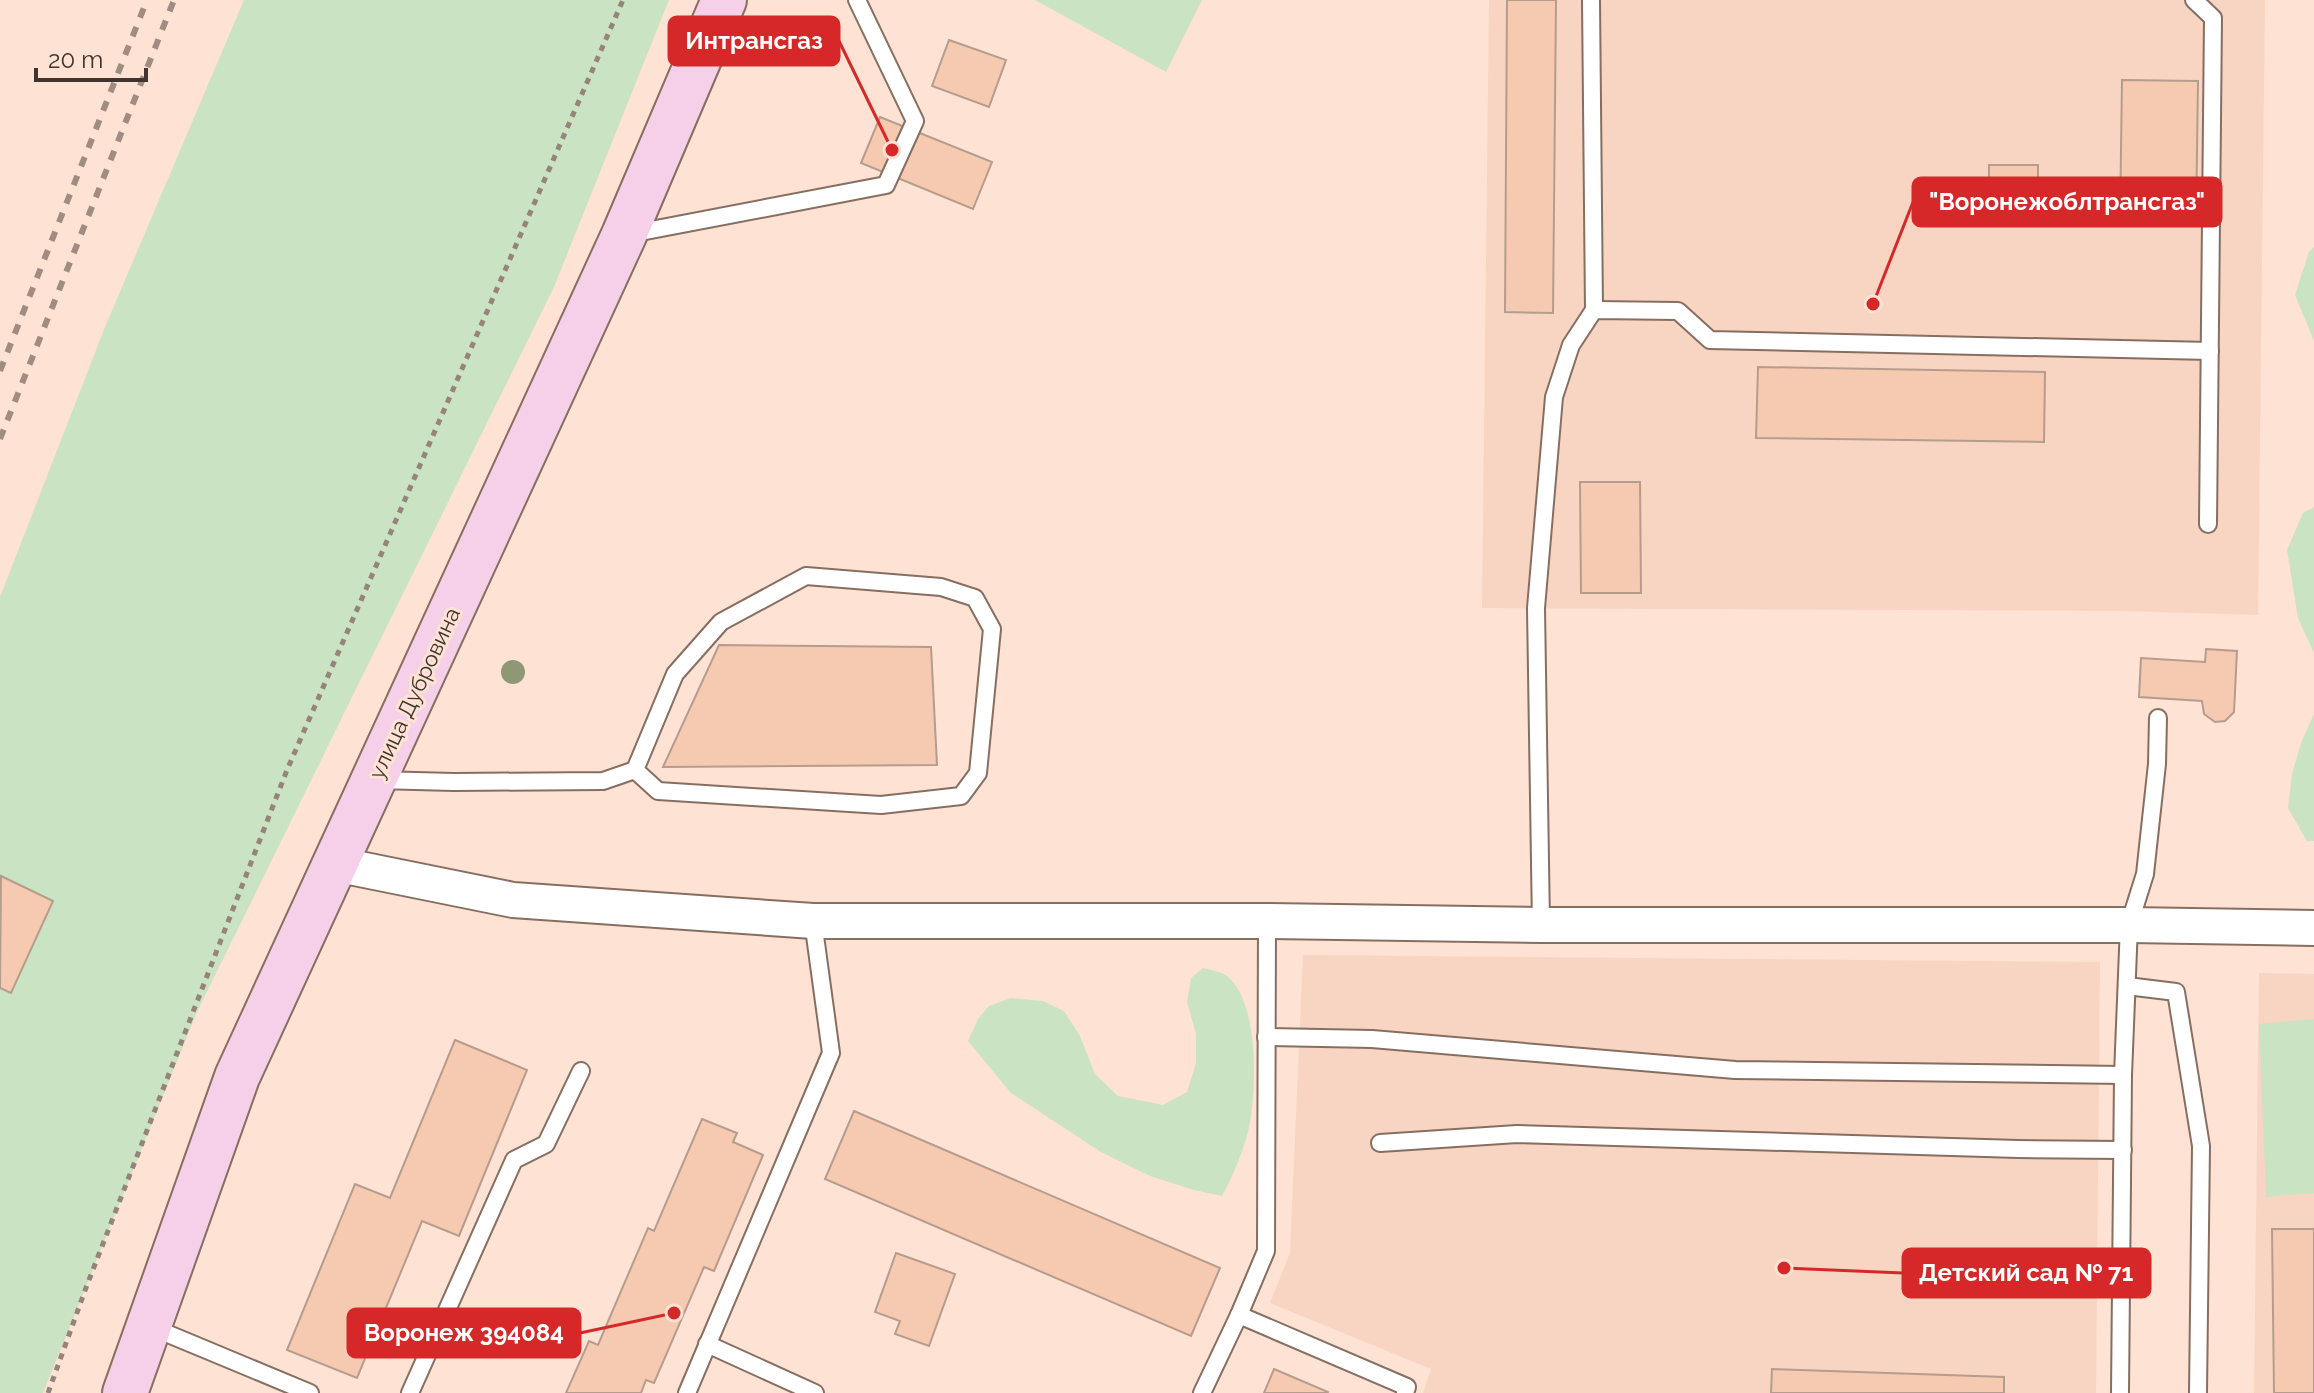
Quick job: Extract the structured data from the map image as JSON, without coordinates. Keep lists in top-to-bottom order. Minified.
{"streets":{"main road":["улица Дубровина"]},"places":["Интрансгаз","\"Воронежоблтрансгаз\"","Детский сад № 71","Воронеж 394084"],"scale_bar":"20 m"}
